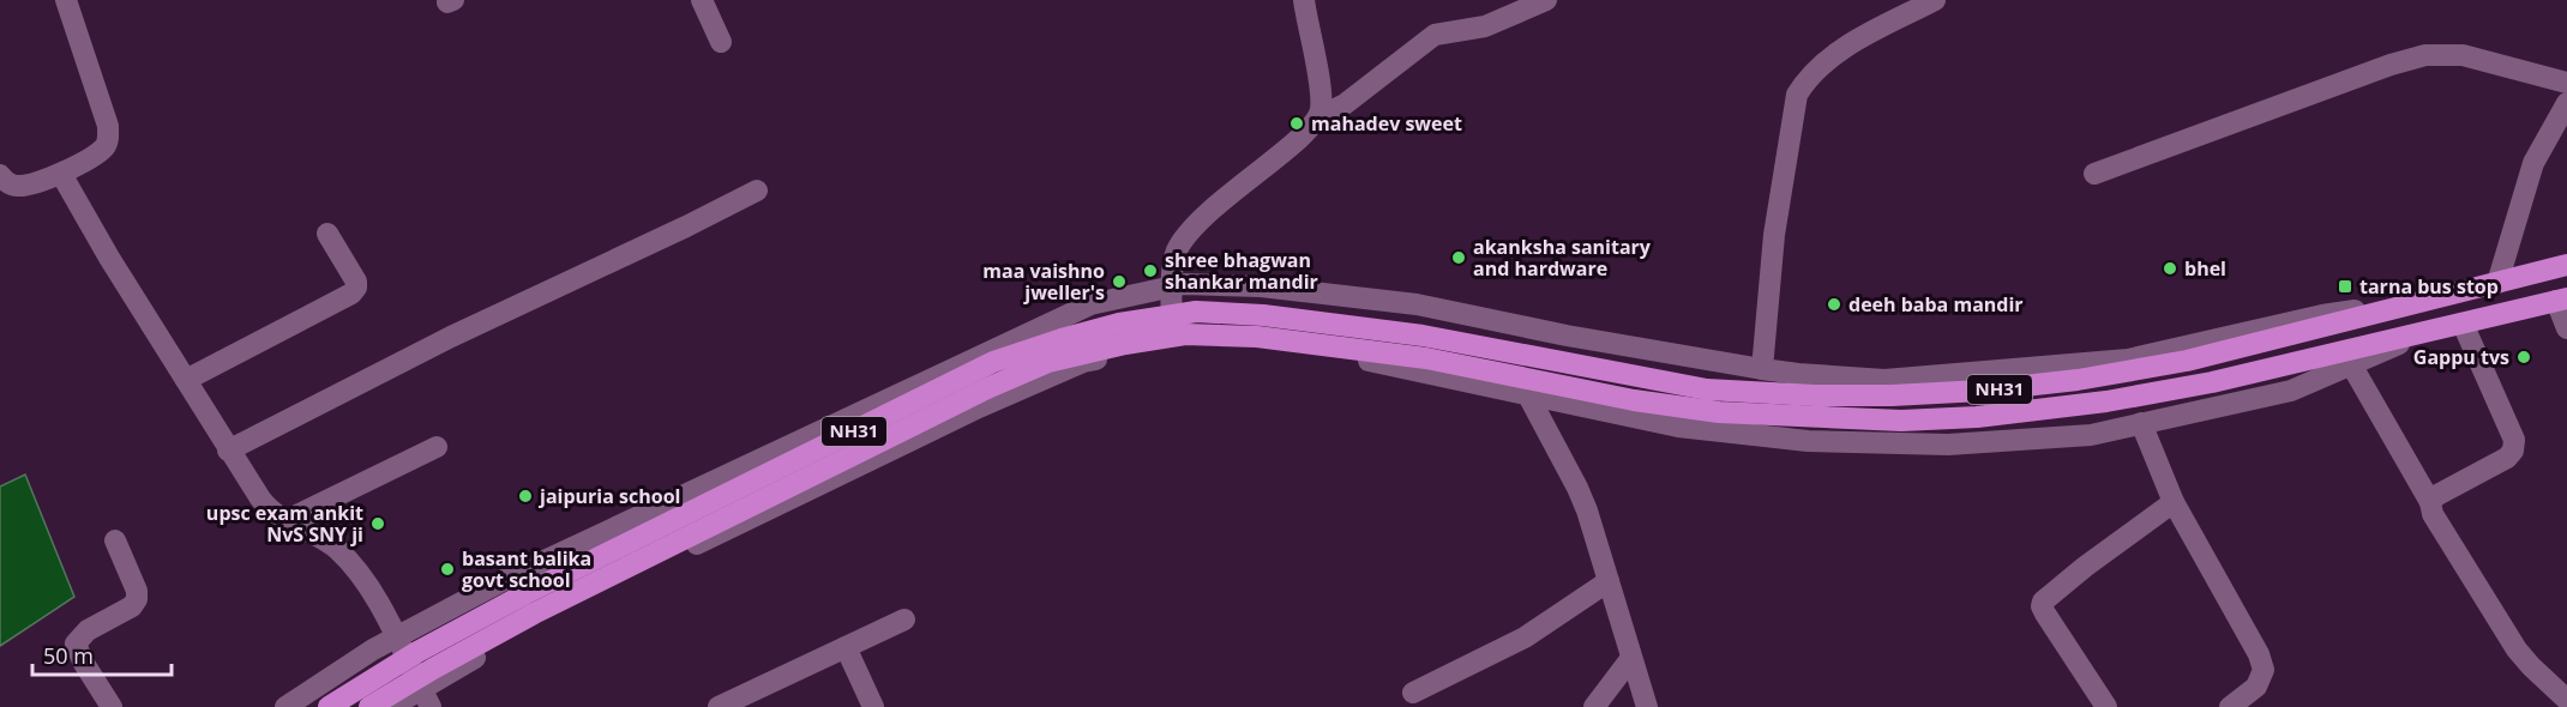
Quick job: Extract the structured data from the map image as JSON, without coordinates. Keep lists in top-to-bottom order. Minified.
{"streets":{"highway":["NH31"]},"places":{"other":["mahadev sweet","akanksha sanitary and hardware","bhel","shree bhagwan shankar mandir","maa vaishno jweller's","deeh baba mandir","Gappu tvs","jaipuria school","upsc exam ankit NvS SNY ji","basant balika govt school"],"transit":["tarna bus stop"]},"scale_bar":"50 m"}
